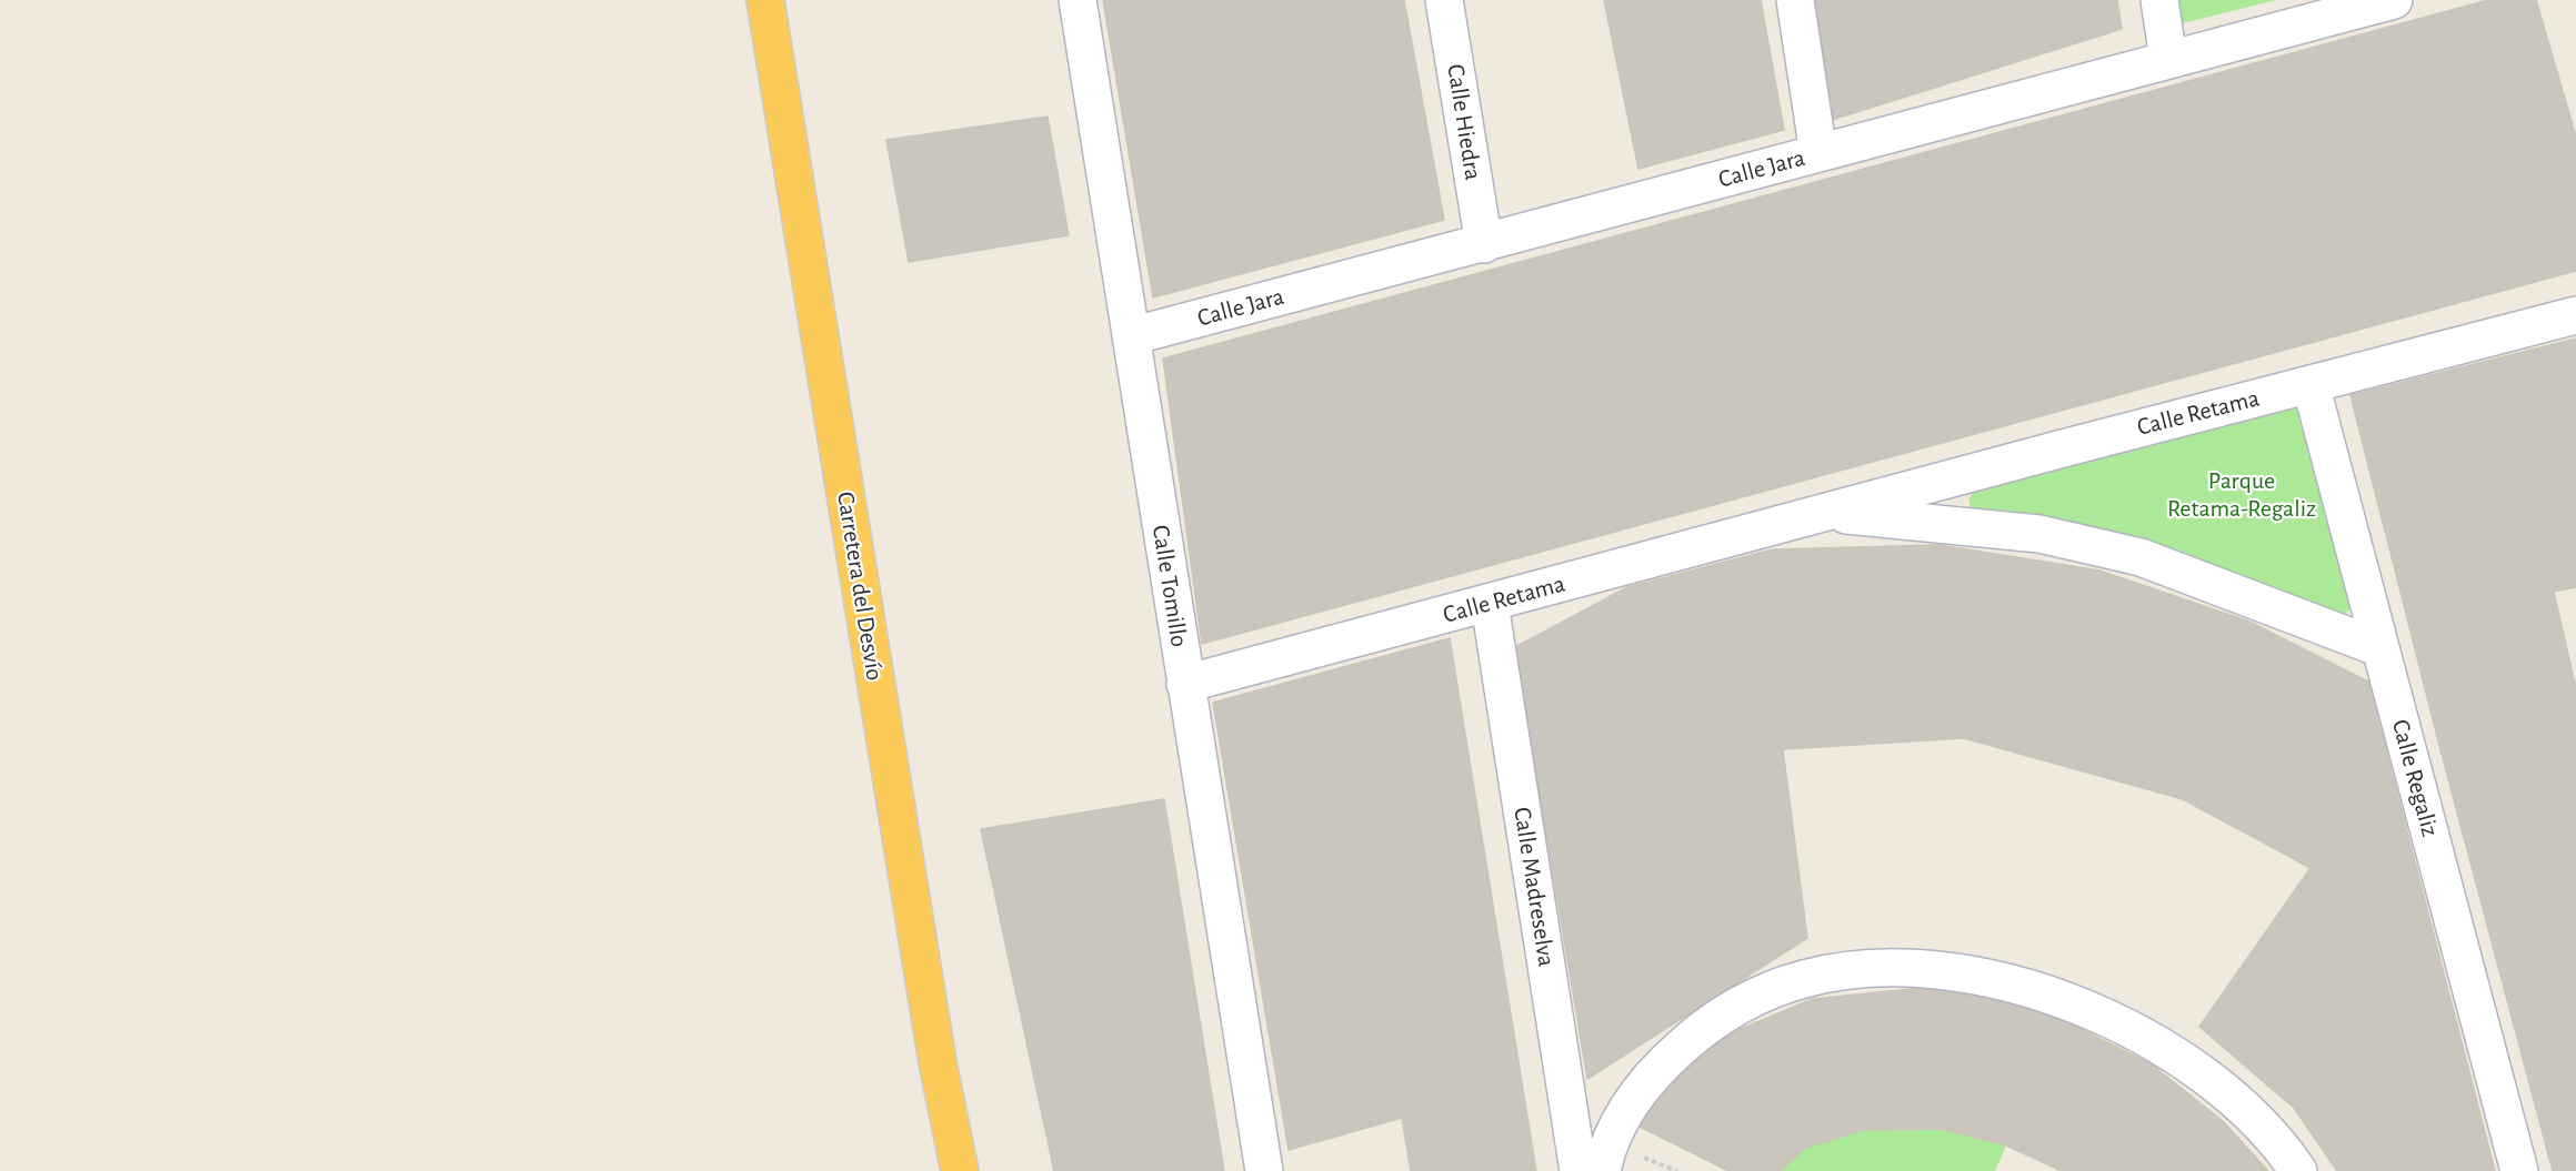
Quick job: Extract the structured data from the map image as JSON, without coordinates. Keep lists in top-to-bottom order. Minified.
{"streets":{"highway":["Carretera del Desvío"],"street":["Calle Hiedra","Calle Jara","Calle Retama","Calle Tomillo","Calle Regaliz","Calle Madreselva"]},"crossings":[["Calle Hiedra","Calle Jara"],["Calle Jara","Calle Tomillo"],["Calle Retama","Calle Tomillo"],["Calle Retama","Calle Regaliz"],["Calle Retama","Calle Madreselva"]],"parks":["Parque Retama-Regaliz"]}
